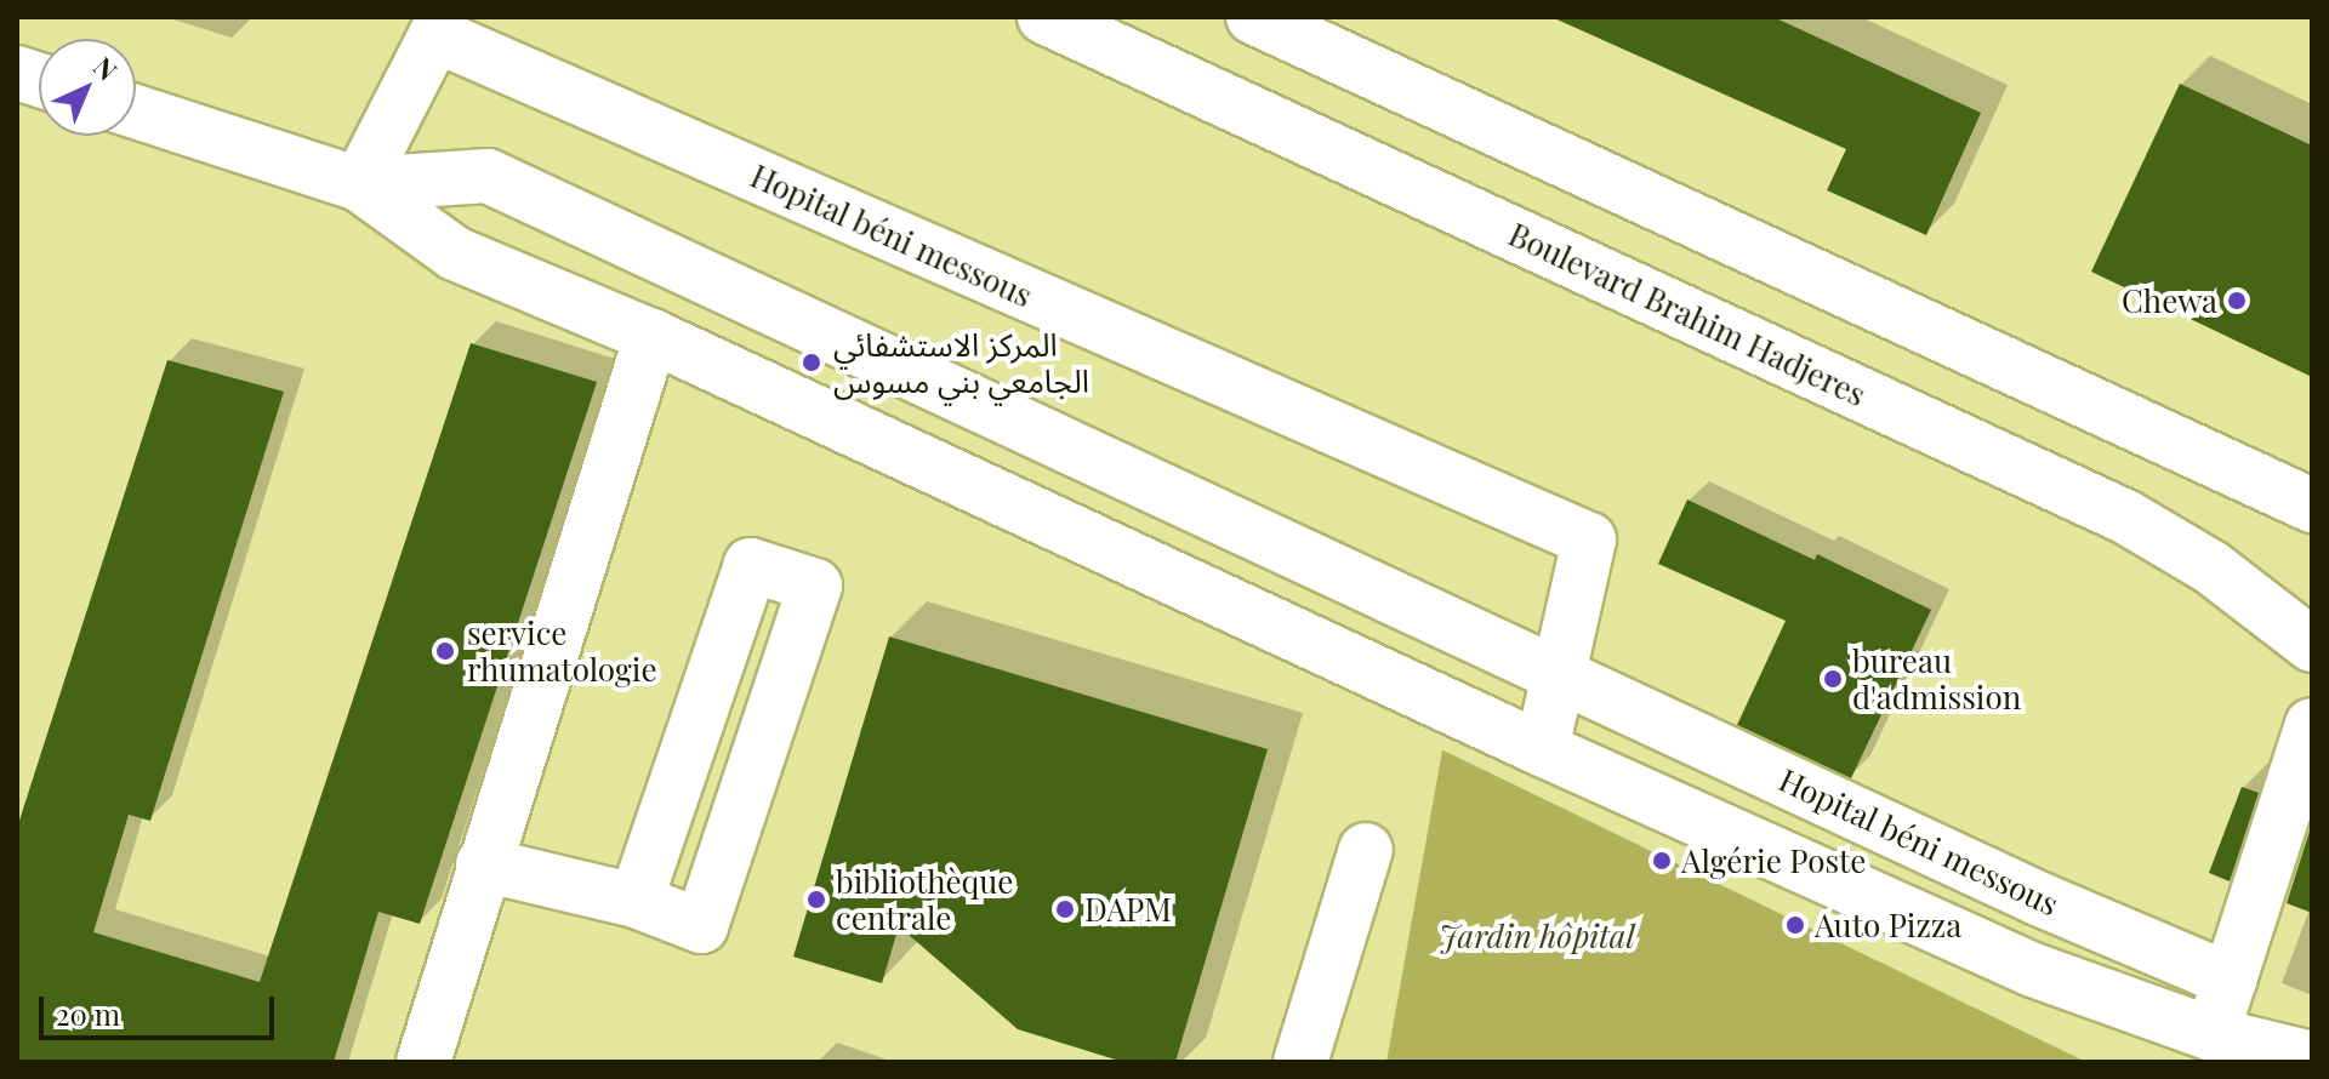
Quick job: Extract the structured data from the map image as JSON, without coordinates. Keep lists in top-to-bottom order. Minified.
{"streets":{"main road":["Hopital béni messous","Boulevard Brahim Hadjeres"]},"parks":["Jardin hôpital"],"places":["Chewa","المركز الاستشفائي الجامعي بني مسوس","service rhumatologie","bureau d'admission","Algérie Poste","bibliothèque centrale","DAPM","Auto Pizza"],"scale_bar":"20 m","north":"top right"}
